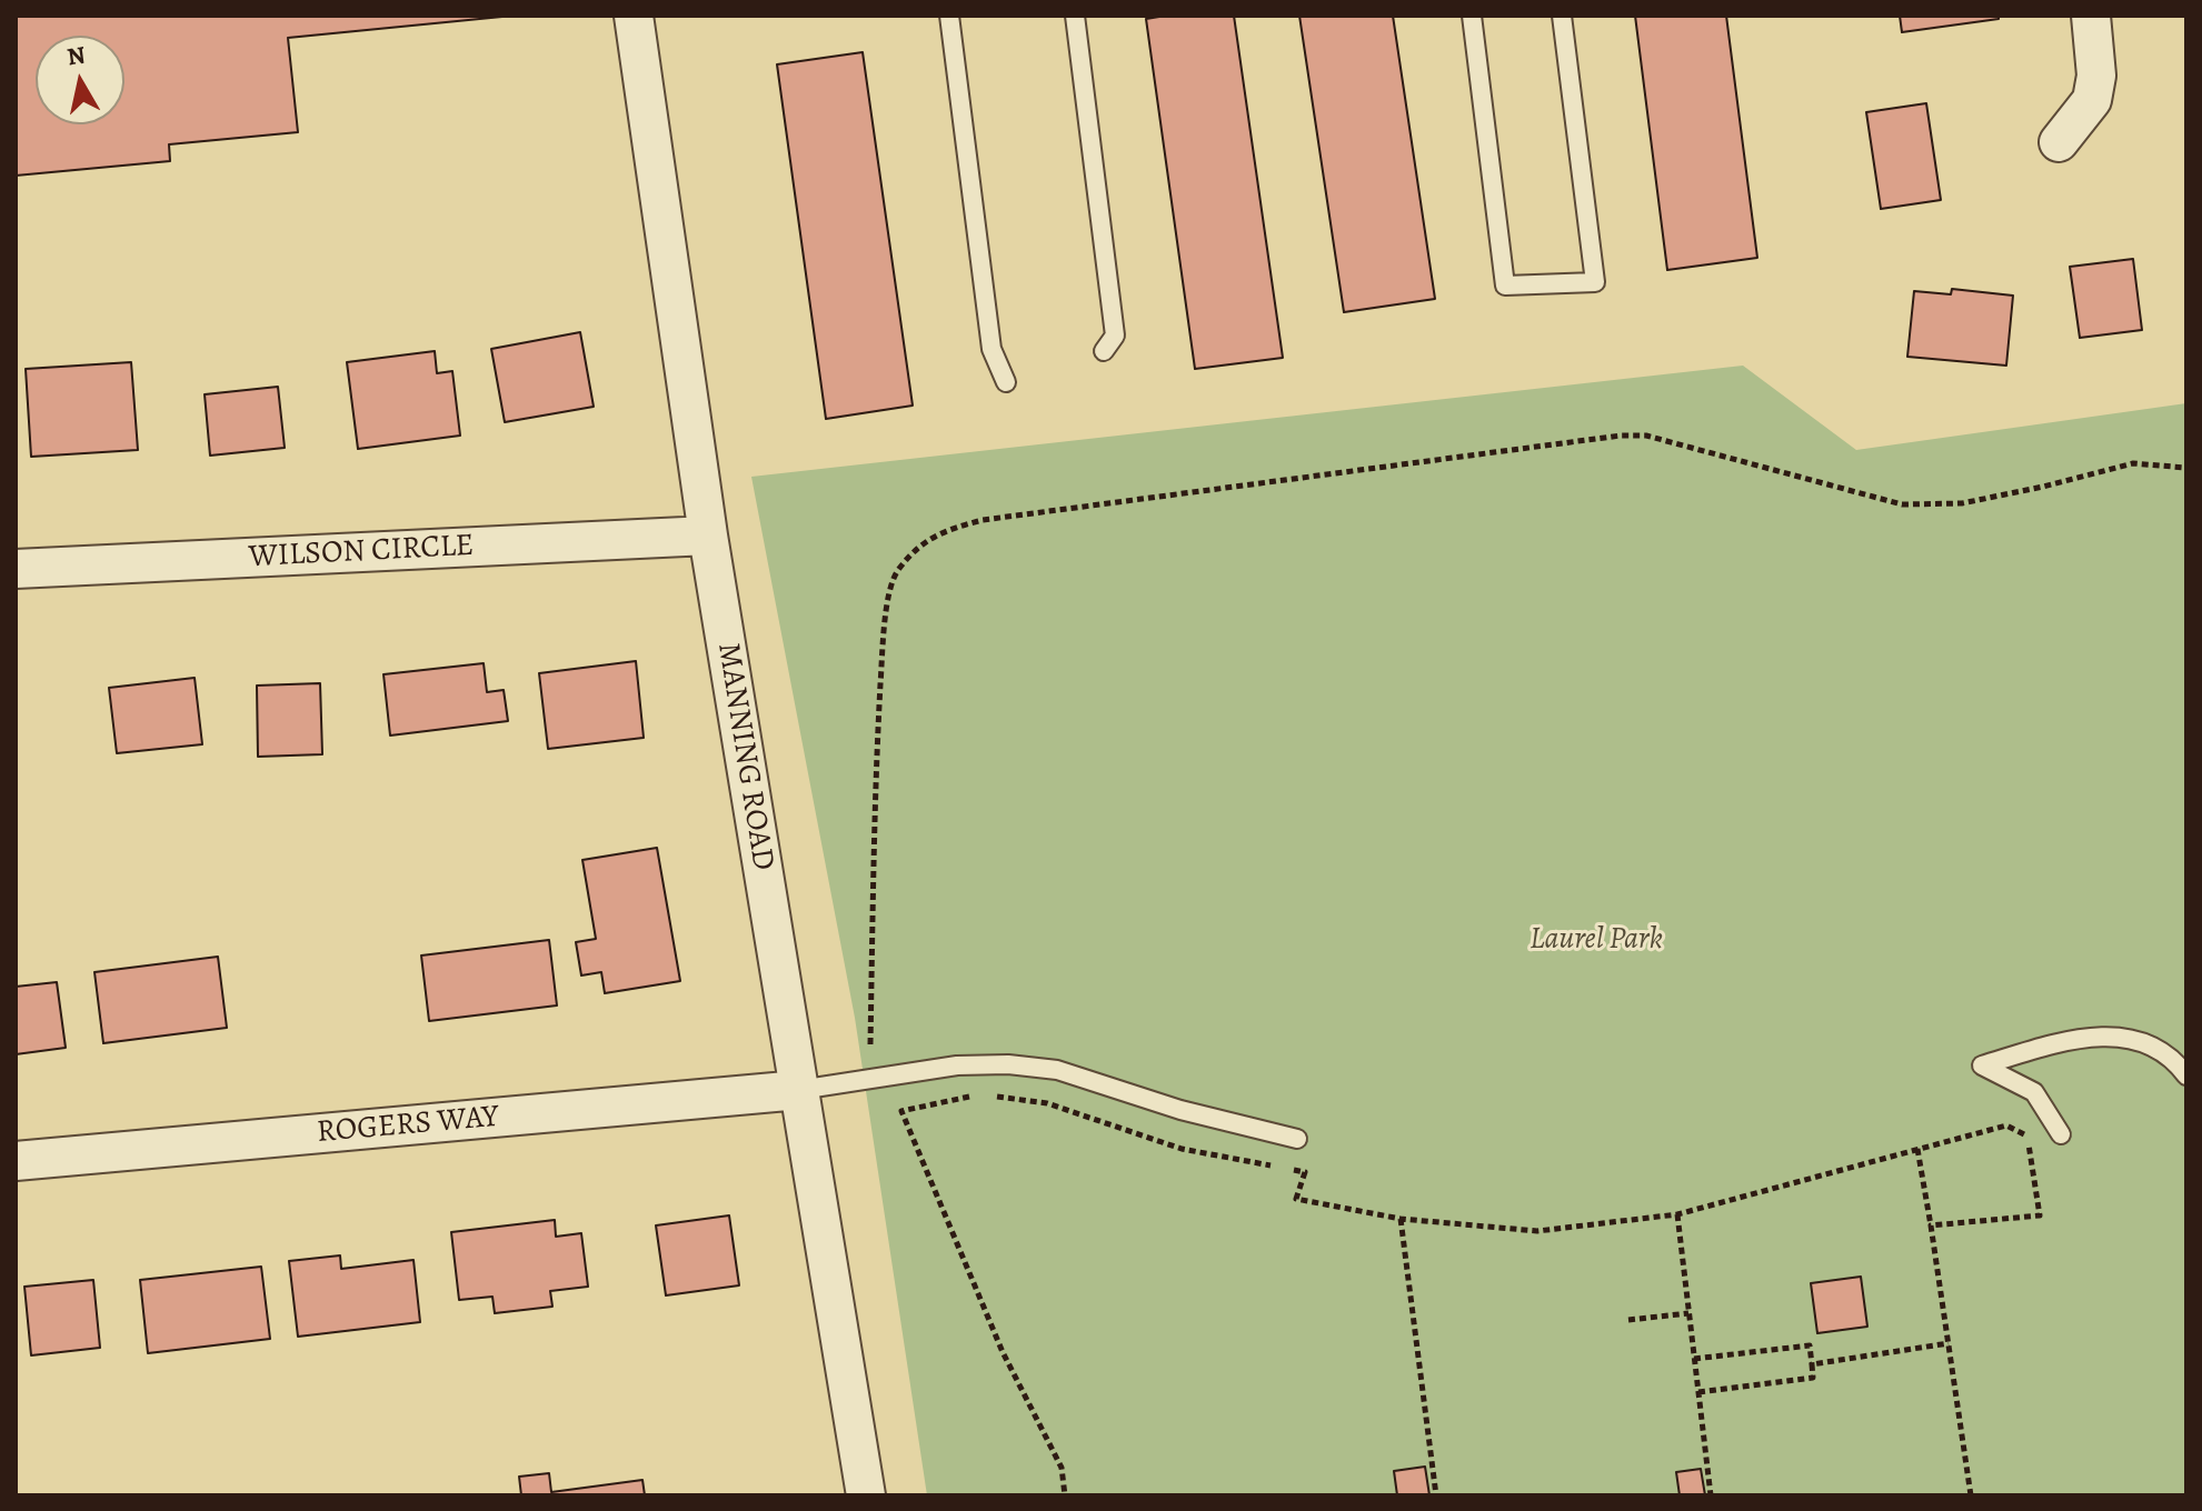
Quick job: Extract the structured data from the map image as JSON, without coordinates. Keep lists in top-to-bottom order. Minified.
{"streets":{"street":["WILSON CIRCLE","MANNING ROAD","ROGERS WAY"]},"crossings":[["WILSON CIRCLE","MANNING ROAD"],["MANNING ROAD","ROGERS WAY"]],"parks":["Laurel Park"],"north":"top"}
